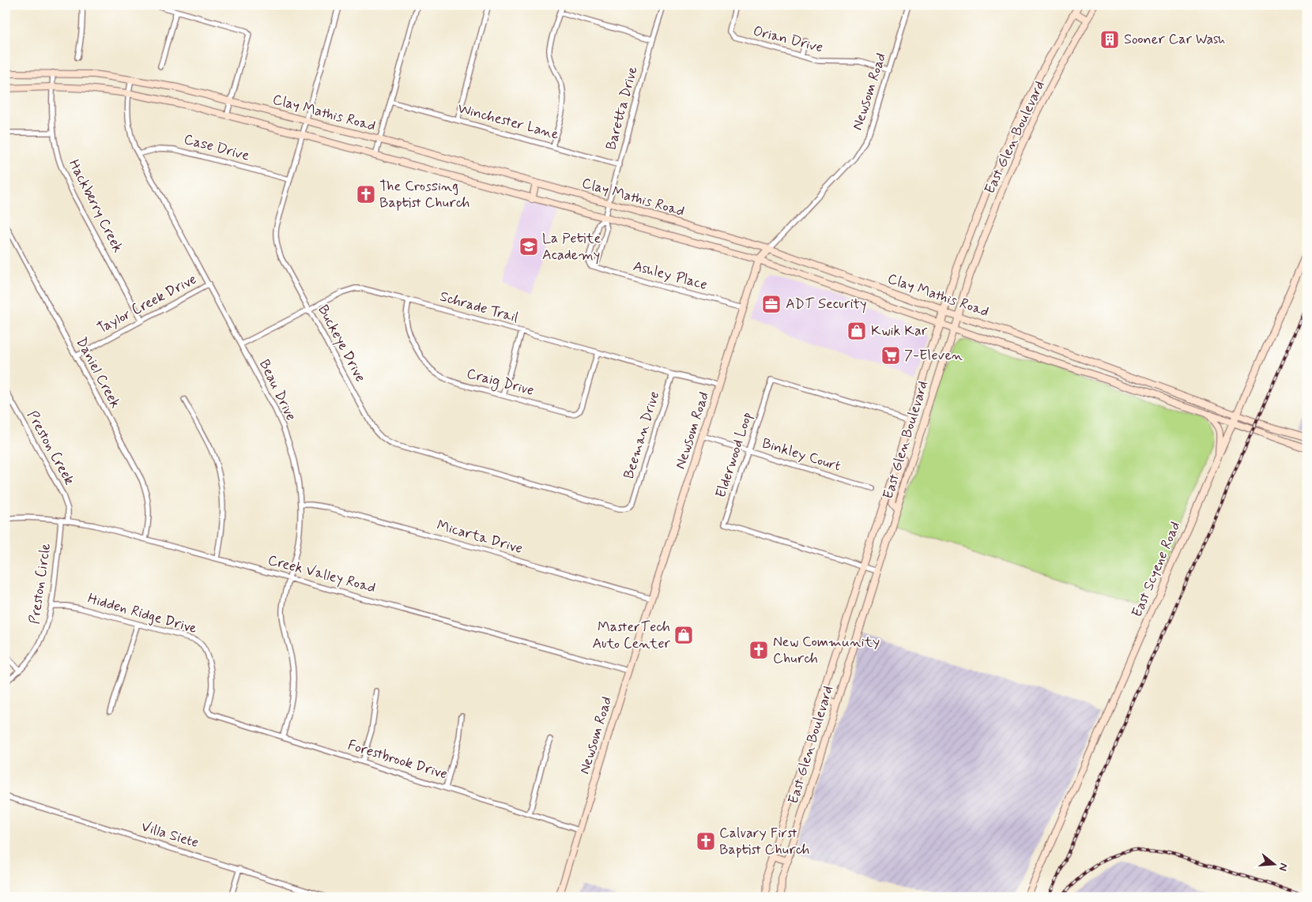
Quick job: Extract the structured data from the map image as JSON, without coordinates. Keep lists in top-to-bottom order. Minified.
{"streets":{"main road":["Newsom Road","Clay Mathis Road","East Glen Boulevard","East Scyene Road"],"street":["Orian Drive","Baretta Drive","Winchester Lane","Case Drive","Hackberry Creek","Ashley Place","Taylor Creek Drive","Schrade Trail","Buckeye Drive","Daniel Creek","Craig Drive","Beau Drive","Beeman Drive","Preston Creek","Elderwood Loop","Binkley Court","Micarta Drive","Creek Valley Road","Preston Circle","Hidden Ridge Drive","Forestbrook Drive","Villa Siete"]},"crossings":[["Orian Drive","Newsom Road"],["Newsom Road","Clay Mathis Road"],["Newsom Road","Ashley Place"],["Newsom Road","Schrade Trail"],["Newsom Road","Binkley Court"],["Newsom Road","Micarta Drive"],["Newsom Road","Creek Valley Road"],["Newsom Road","Forestbrook Drive"],["Baretta Drive","Clay Mathis Road"],["Baretta Drive","Winchester Lane"],["Baretta Drive","Ashley Place"],["Clay Mathis Road","East Glen Boulevard"],["Clay Mathis Road","Hackberry Creek"],["Clay Mathis Road","Buckeye Drive"],["Clay Mathis Road","Beau Drive"],["Clay Mathis Road","East Scyene Road"],["East Glen Boulevard","Elderwood Loop"],["Case Drive","Buckeye Drive"],["Case Drive","Beau Drive"],["Hackberry Creek","Taylor Creek Drive"],["Taylor Creek Drive","Daniel Creek"],["Taylor Creek Drive","Beau Drive"],["Schrade Trail","Buckeye Drive"],["Schrade Trail","Craig Drive"],["Schrade Trail","Beau Drive"],["Schrade Trail","Beeman Drive"],["Buckeye Drive","Beeman Drive"],["Daniel Creek","Creek Valley Road"],["Beau Drive","Micarta Drive"],["Beau Drive","Creek Valley Road"],["Beau Drive","Forestbrook Drive"],["Preston Creek","Creek Valley Road"],["Elderwood Loop","Binkley Court"],["Creek Valley Road","Preston Circle"],["Preston Circle","Hidden Ridge Drive"],["Hidden Ridge Drive","Forestbrook Drive"]],"places":{"building":["Sooner Car Wash"],"church":["The Crossing Baptist Church","New Community Church","Calvary First Baptist Church"],"school or university":["La Petite Academy"],"office":["ADT Security"],"shop":["Kwik Kar","MasterTech Auto Center"],"supermarket":["7-Eleven"]},"north":"right"}
